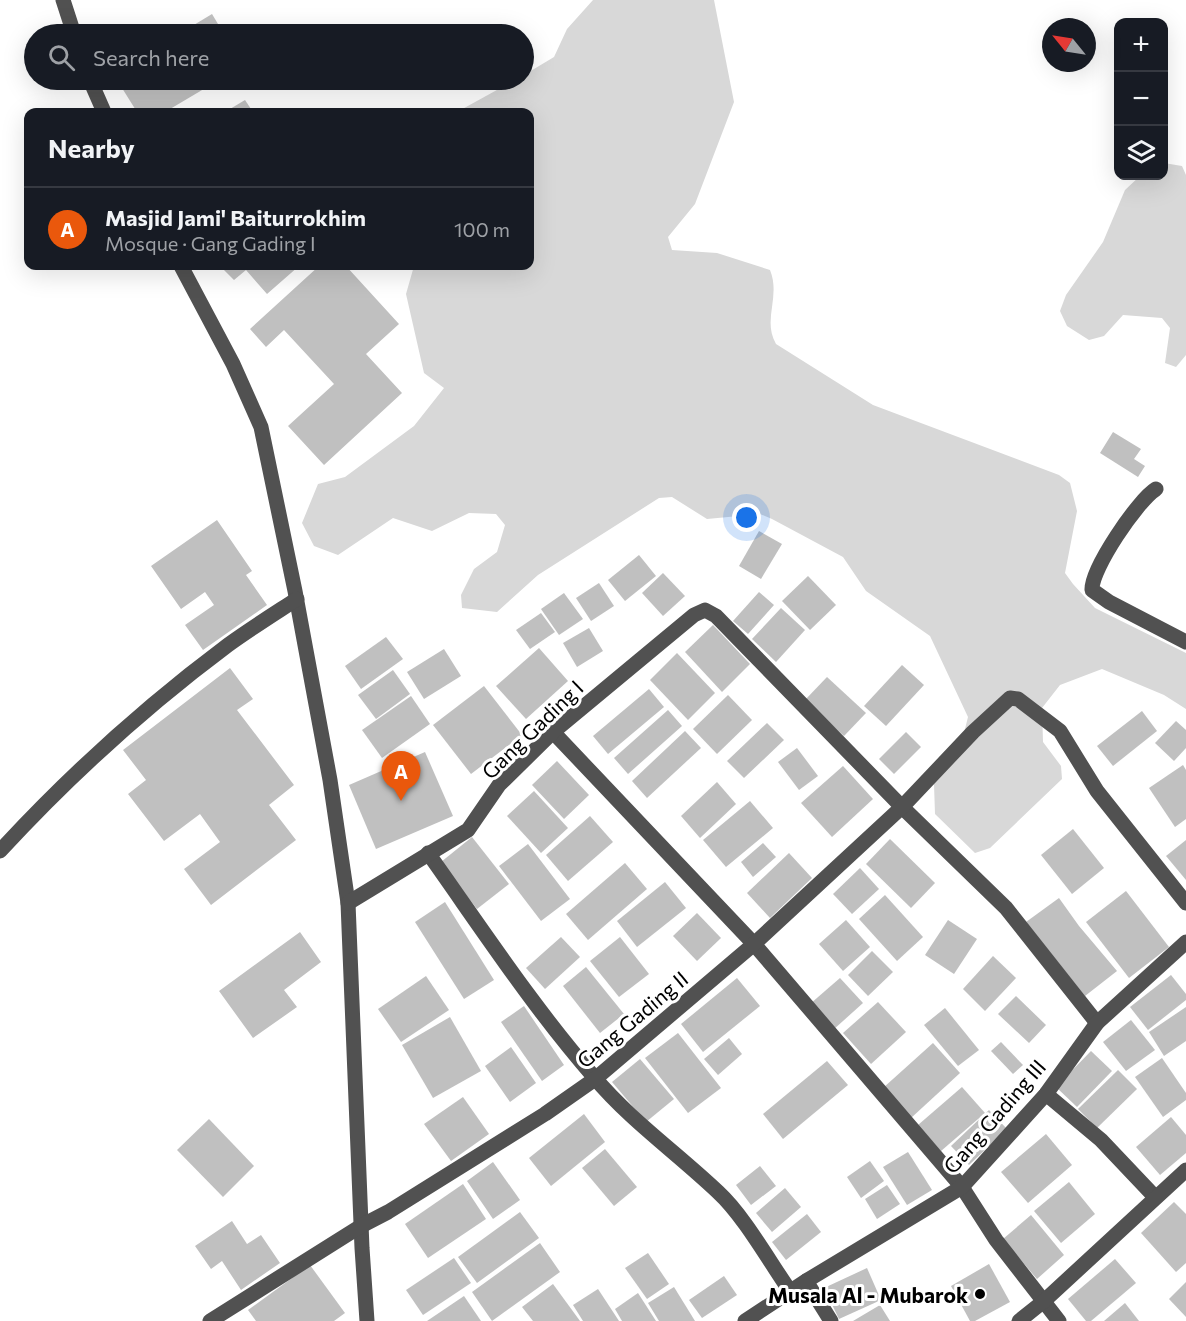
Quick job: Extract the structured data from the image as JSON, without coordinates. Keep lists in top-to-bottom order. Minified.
{"streets":{"street":["Gang Gading I","Gang Gading II","Gang Gading III"]},"crossings":[["Gang Gading I","Gang Gading II"]],"places":["Musala Al - Mubarok"],"north":"top left","page":{"map_buttons":["+","−"],"search":"Search here","heading":"Nearby","list":[{"mark":"A","name":"Masjid Jami' Baiturrokhim","note":"Mosque · Gang Gading I","value":"100 m"}],"pins":"A"}}
